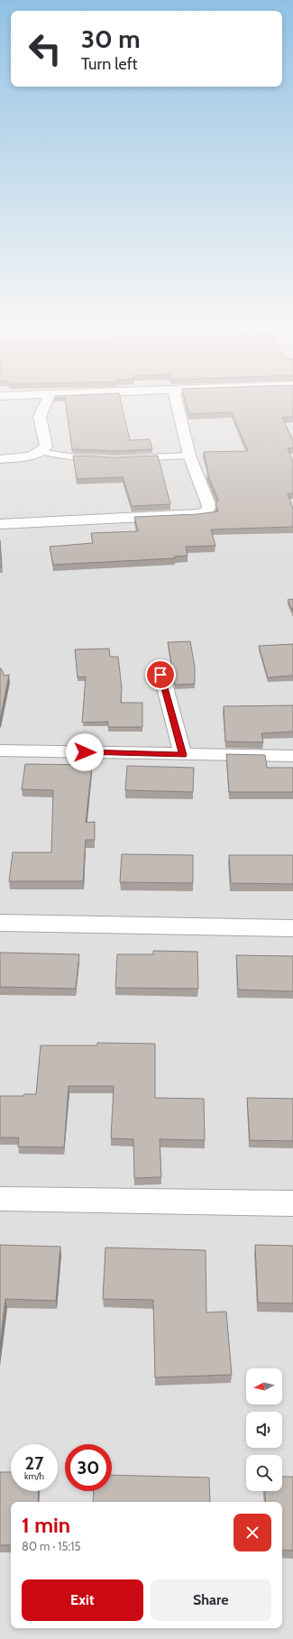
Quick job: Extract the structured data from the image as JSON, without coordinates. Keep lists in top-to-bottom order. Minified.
{"north":"left","page":{"turn":["30 m","Turn left"],"speed":"27 km/h","limit":"30","heading":["1 min","80 m · 15:15"],"buttons":["Exit","Share"]}}
